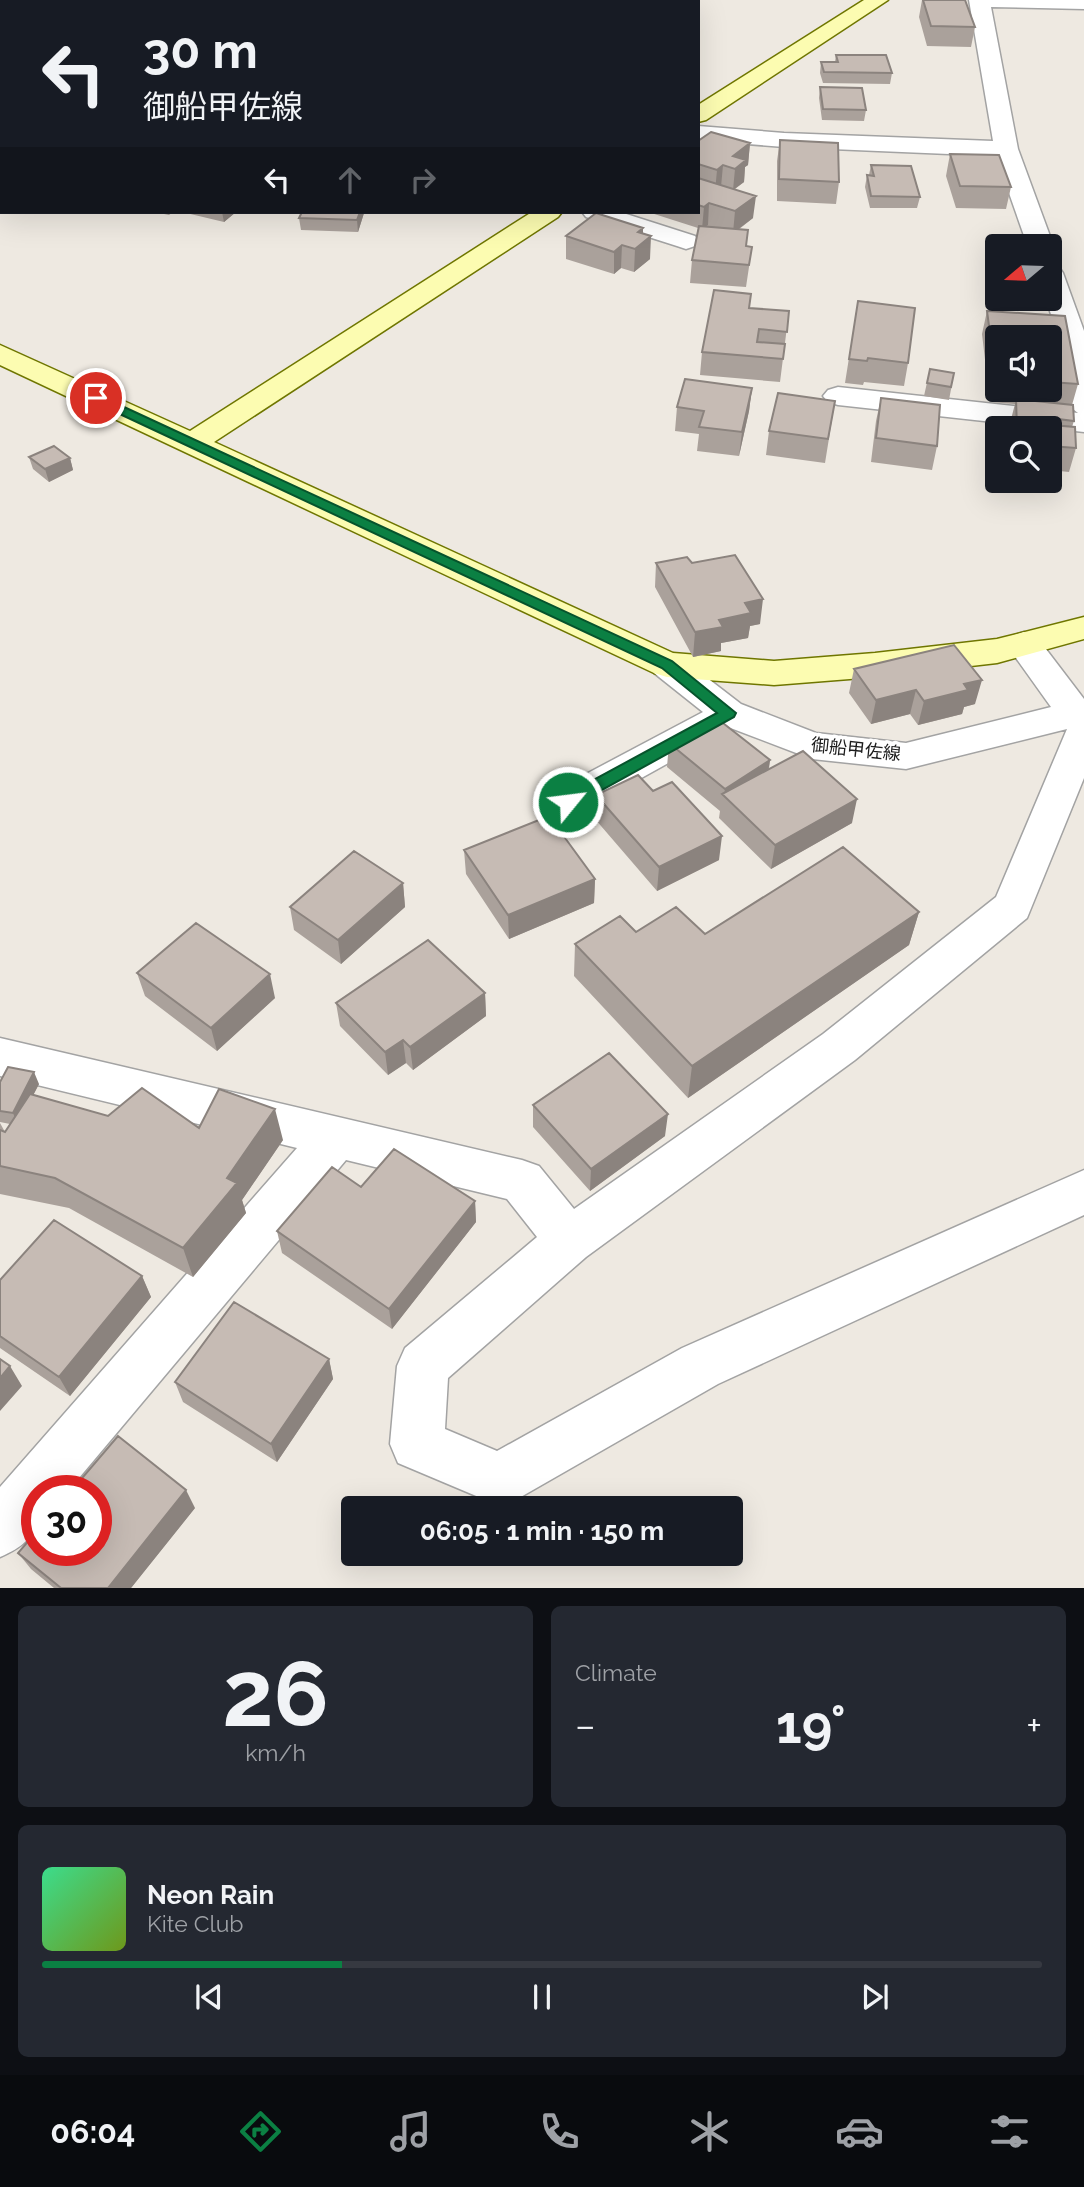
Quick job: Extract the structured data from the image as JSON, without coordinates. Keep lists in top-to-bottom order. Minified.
{"streets":{"main road":["御船甲佐線"]},"north":"left","page":{"turn":["30 m","御船甲佐線"],"limit":"30","trip":"06:05 · 1 min · 150 m","tile":[["26","km/h"],"Climate"],"heat":["−","19°","+"],"song":["Neon Rain","Kite Club"],"tabs":"06:04"}}
